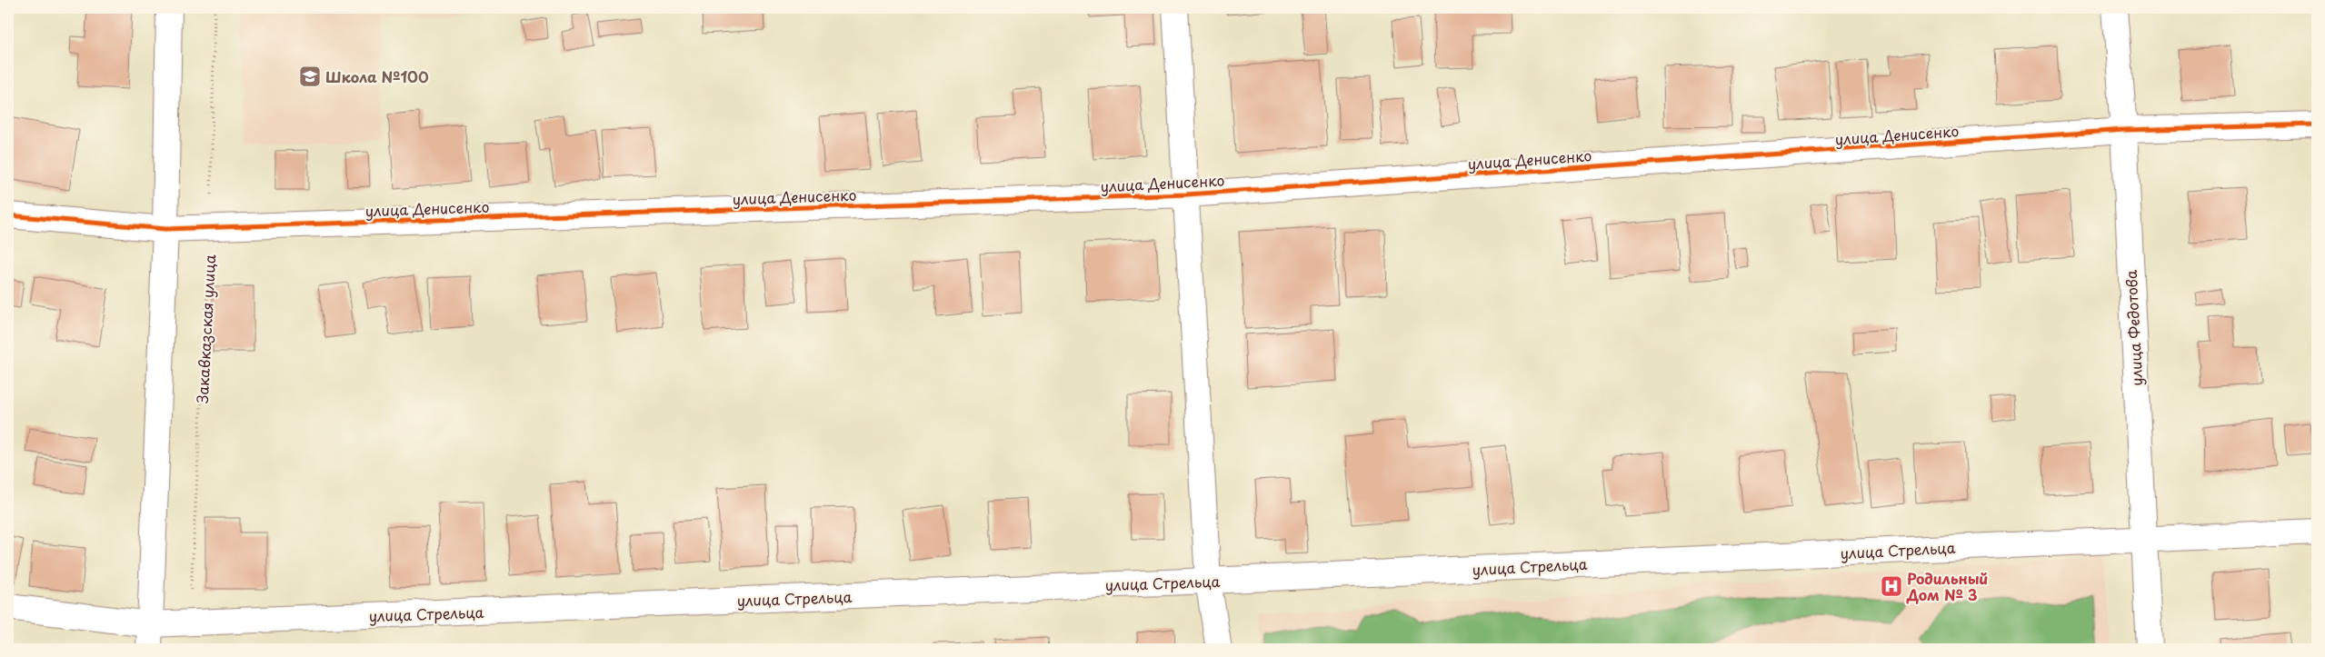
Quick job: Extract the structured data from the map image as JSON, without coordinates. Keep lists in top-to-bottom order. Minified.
{"streets":{"street":["улица Денисенко","улица Федотова","улица Стрельца"],"path":["Закавказская улица"]},"crossings":[["улица Денисенко","улица Федотова"],["улица Денисенко","Закавказская улица"],["улица Федотова","улица Стрельца"],["Закавказская улица","улица Стрельца"]],"places":{"school or university":["Школа №100"],"hospital":["Родильный Дом № 3"]}}
